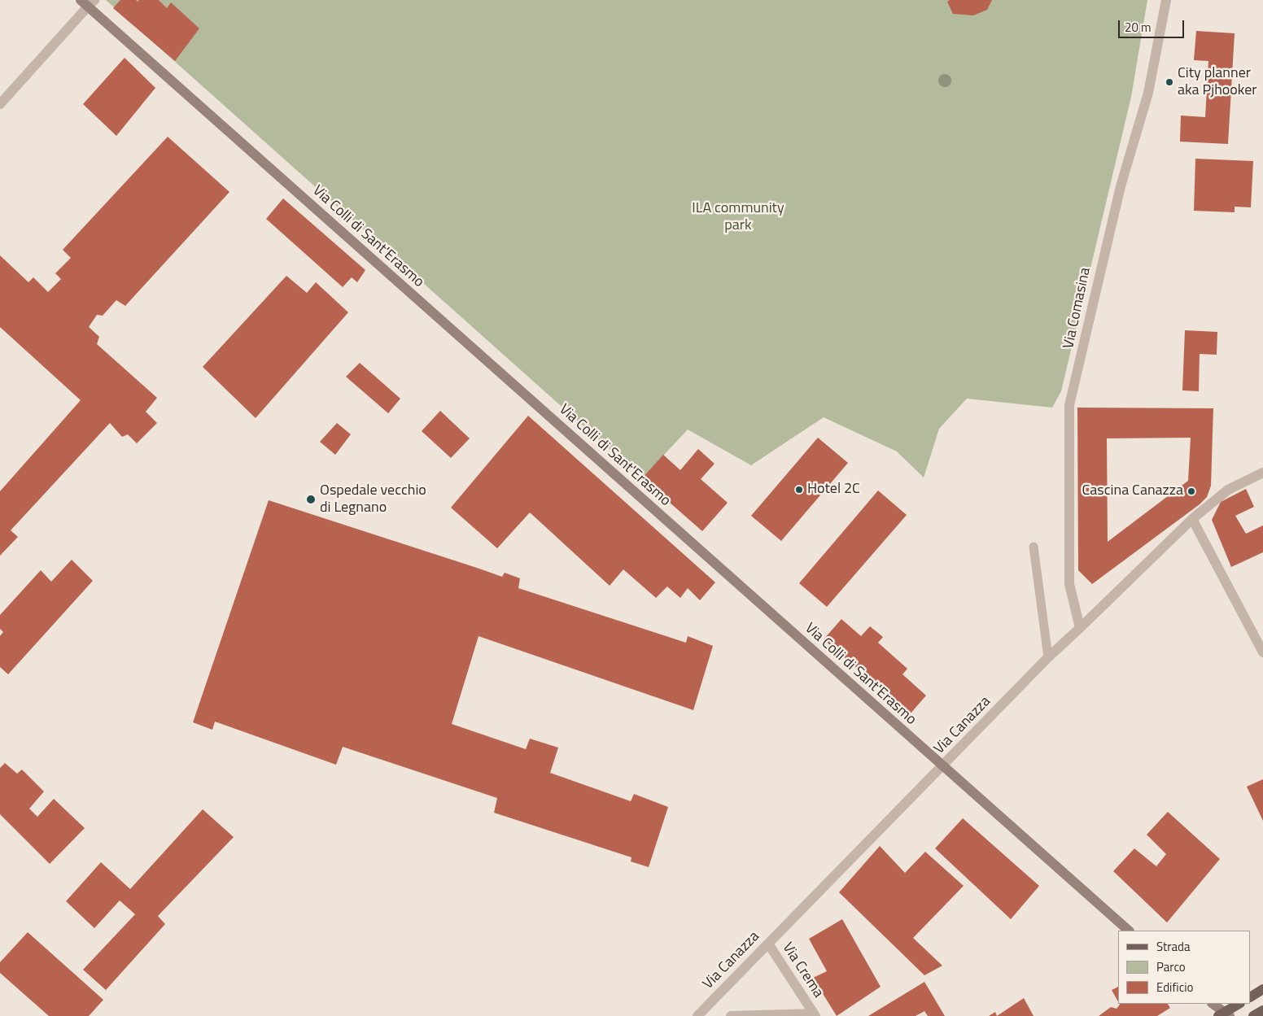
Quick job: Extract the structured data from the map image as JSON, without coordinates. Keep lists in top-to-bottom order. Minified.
{"streets":{"street":["Via Colli di Sant'Erasmo","Via Comasina","Via Canazza","Via Crema"]},"crossings":[["Via Colli di Sant'Erasmo","Via Canazza"],["Via Comasina","Via Canazza"],["Via Canazza","Via Crema"]],"parks":["ILA community park"],"places":["City planner aka Pjhooker","Hotel 2C","Cascina Canazza","Ospedale vecchio di Legnano"],"legend":["Strada","Parco","Edificio"],"scale_bar":"20 m"}
